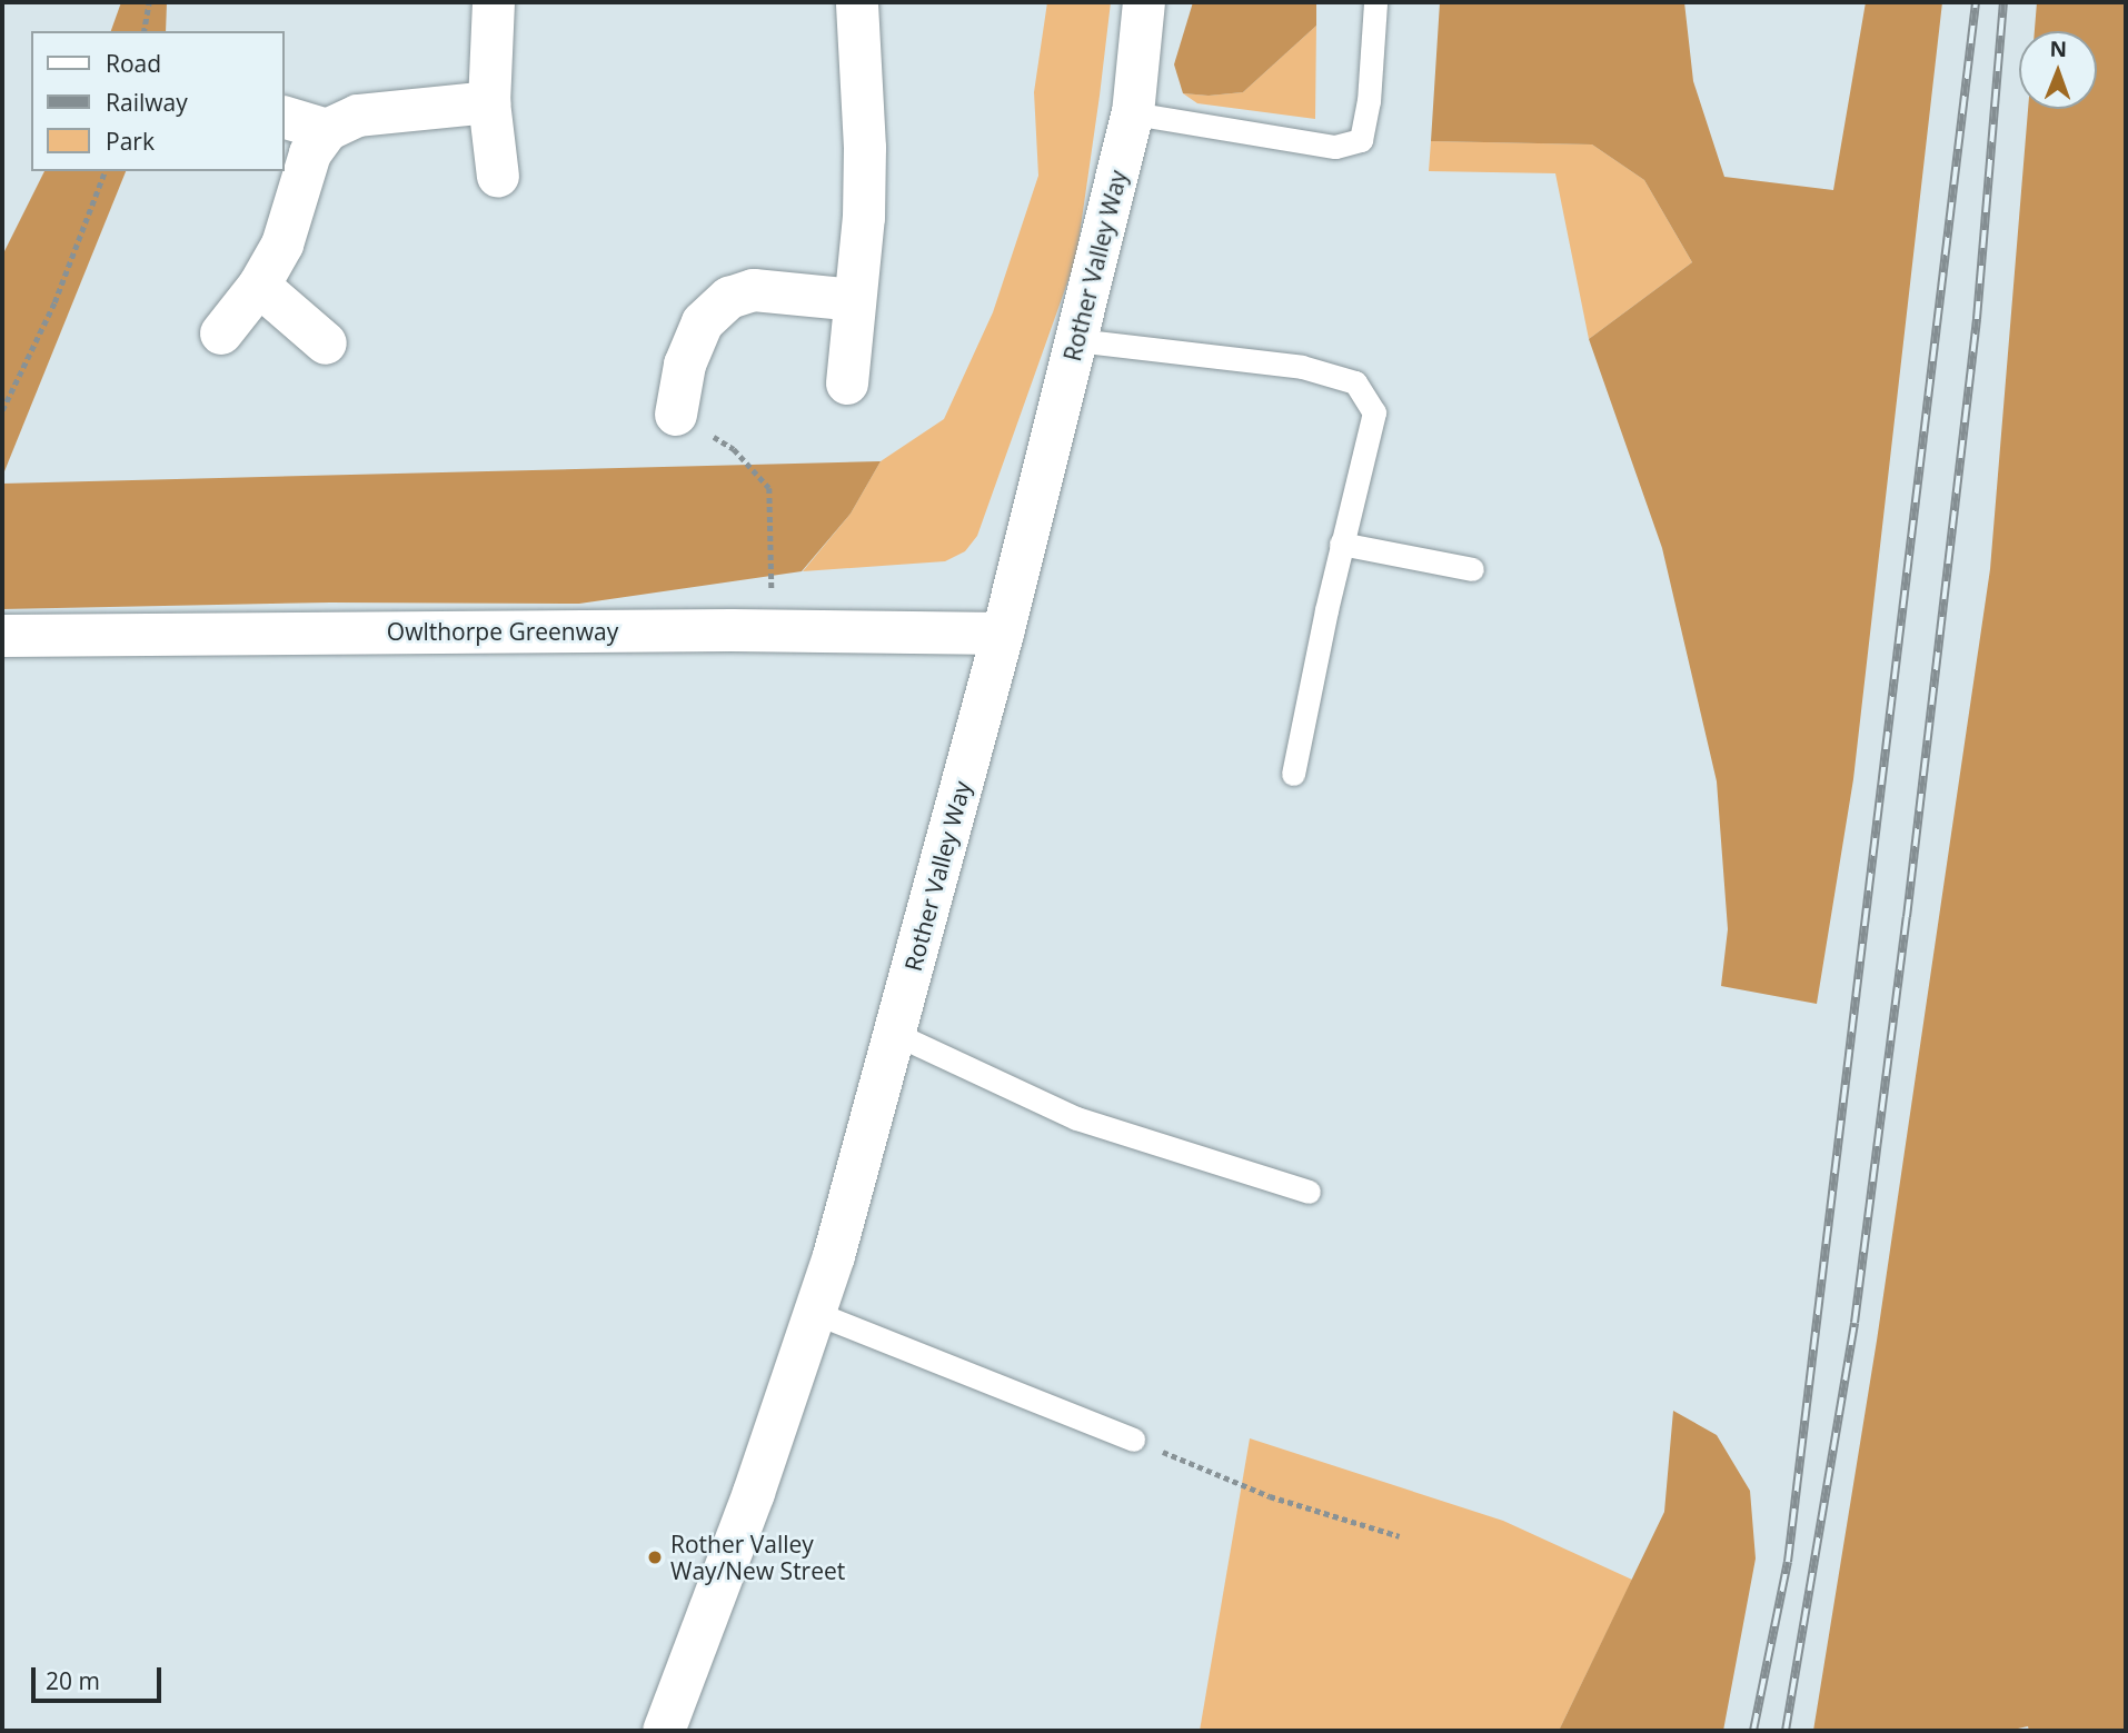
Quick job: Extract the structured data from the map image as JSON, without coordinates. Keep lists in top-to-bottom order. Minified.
{"streets":{"street":["Rother Valley Way","Owlthorpe Greenway"]},"crossings":[["Rother Valley Way","Owlthorpe Greenway"]],"places":["Rother Valley Way/New Street"],"legend":["Road","Railway","Park"],"scale_bar":"20 m","north":"top"}
